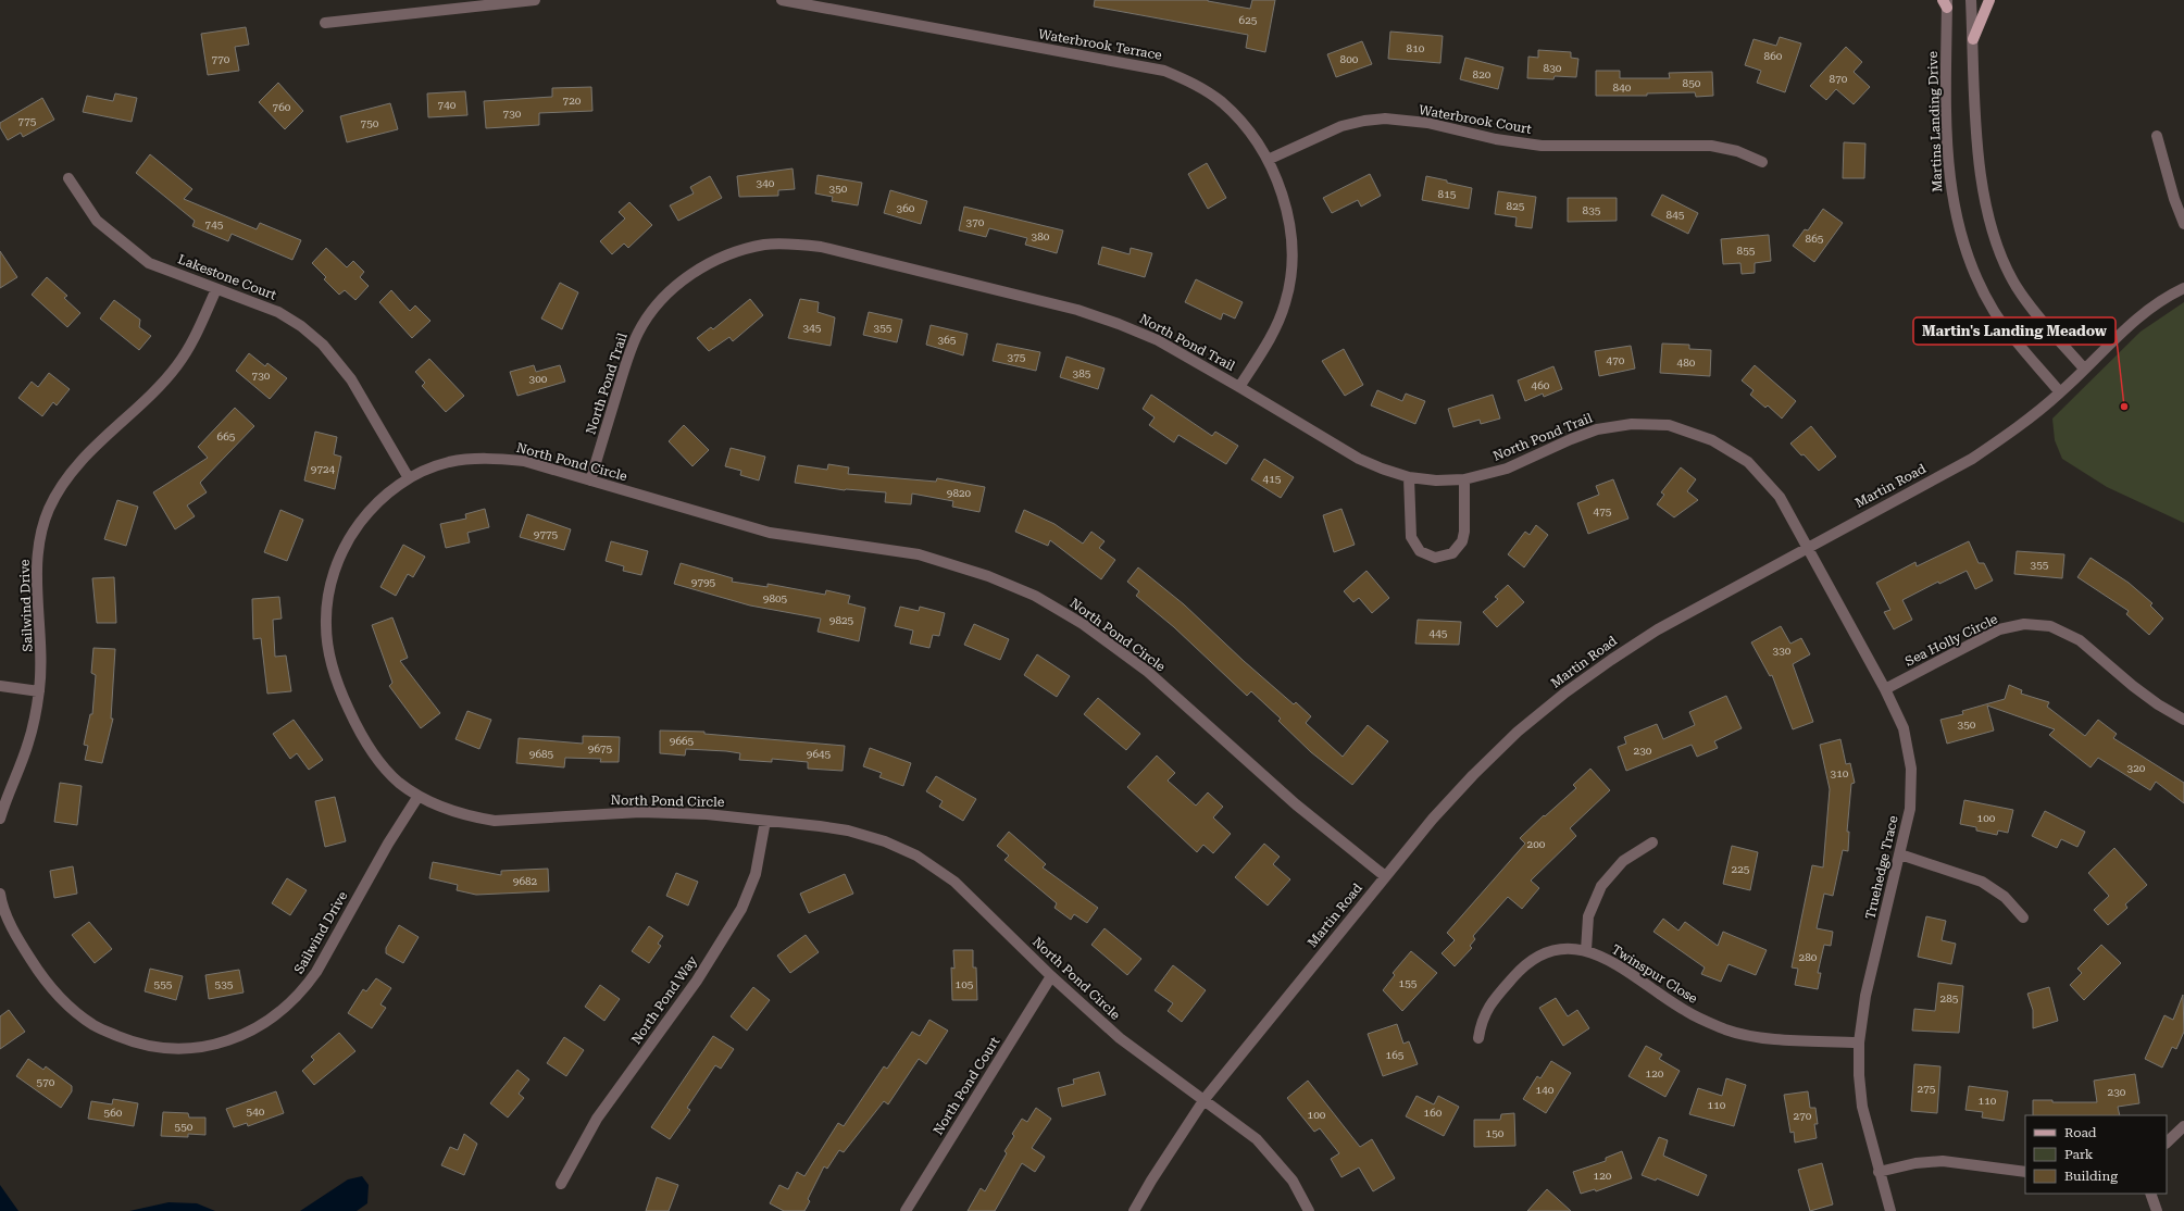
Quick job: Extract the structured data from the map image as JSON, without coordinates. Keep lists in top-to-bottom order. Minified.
{"streets":{"street":["Waterbrook Terrace","Waterbrook Court","Martins Landing Drive","Lakestone Court","North Pond Trail","North Pond Circle","Martin Road","Sailwind Drive","Sea Holly Circle","Truehedge Trace","Twinspur Close","North Pond Way","North Pond Court"]},"crossings":[["Waterbrook Terrace","Waterbrook Court"],["Waterbrook Terrace","North Pond Trail"],["Martins Landing Drive","Martin Road"],["Lakestone Court","North Pond Circle"],["Lakestone Court","Sailwind Drive"],["North Pond Trail","North Pond Circle"],["North Pond Trail","Martin Road"],["North Pond Trail","Truehedge Trace"],["North Pond Circle","Martin Road"],["North Pond Circle","Sailwind Drive"],["North Pond Circle","North Pond Way"],["North Pond Circle","North Pond Court"],["Martin Road","Truehedge Trace"],["Sea Holly Circle","Truehedge Trace"],["Truehedge Trace","Twinspur Close"]],"places":["Martin's Landing Meadow"],"house_numbers":["625","810","860","770","800","830","820","870","850","840","720","740","760","730","775","750","340","350","815","825","360","835","845","370","745","380","865","855","345","355","365","375","470","480","385","730","300","460","665","9724","415","9820","475","9775","355","9795","9805","9825","445","330","350","9665","9675","230","9685","9645","320","310","100","200","225","9682","280","155","555","535","105","285","165","120","570","275","140","230","110","110","540","560","160","100","270","550","150","120"],"legend":["Road","Park","Building"]}
